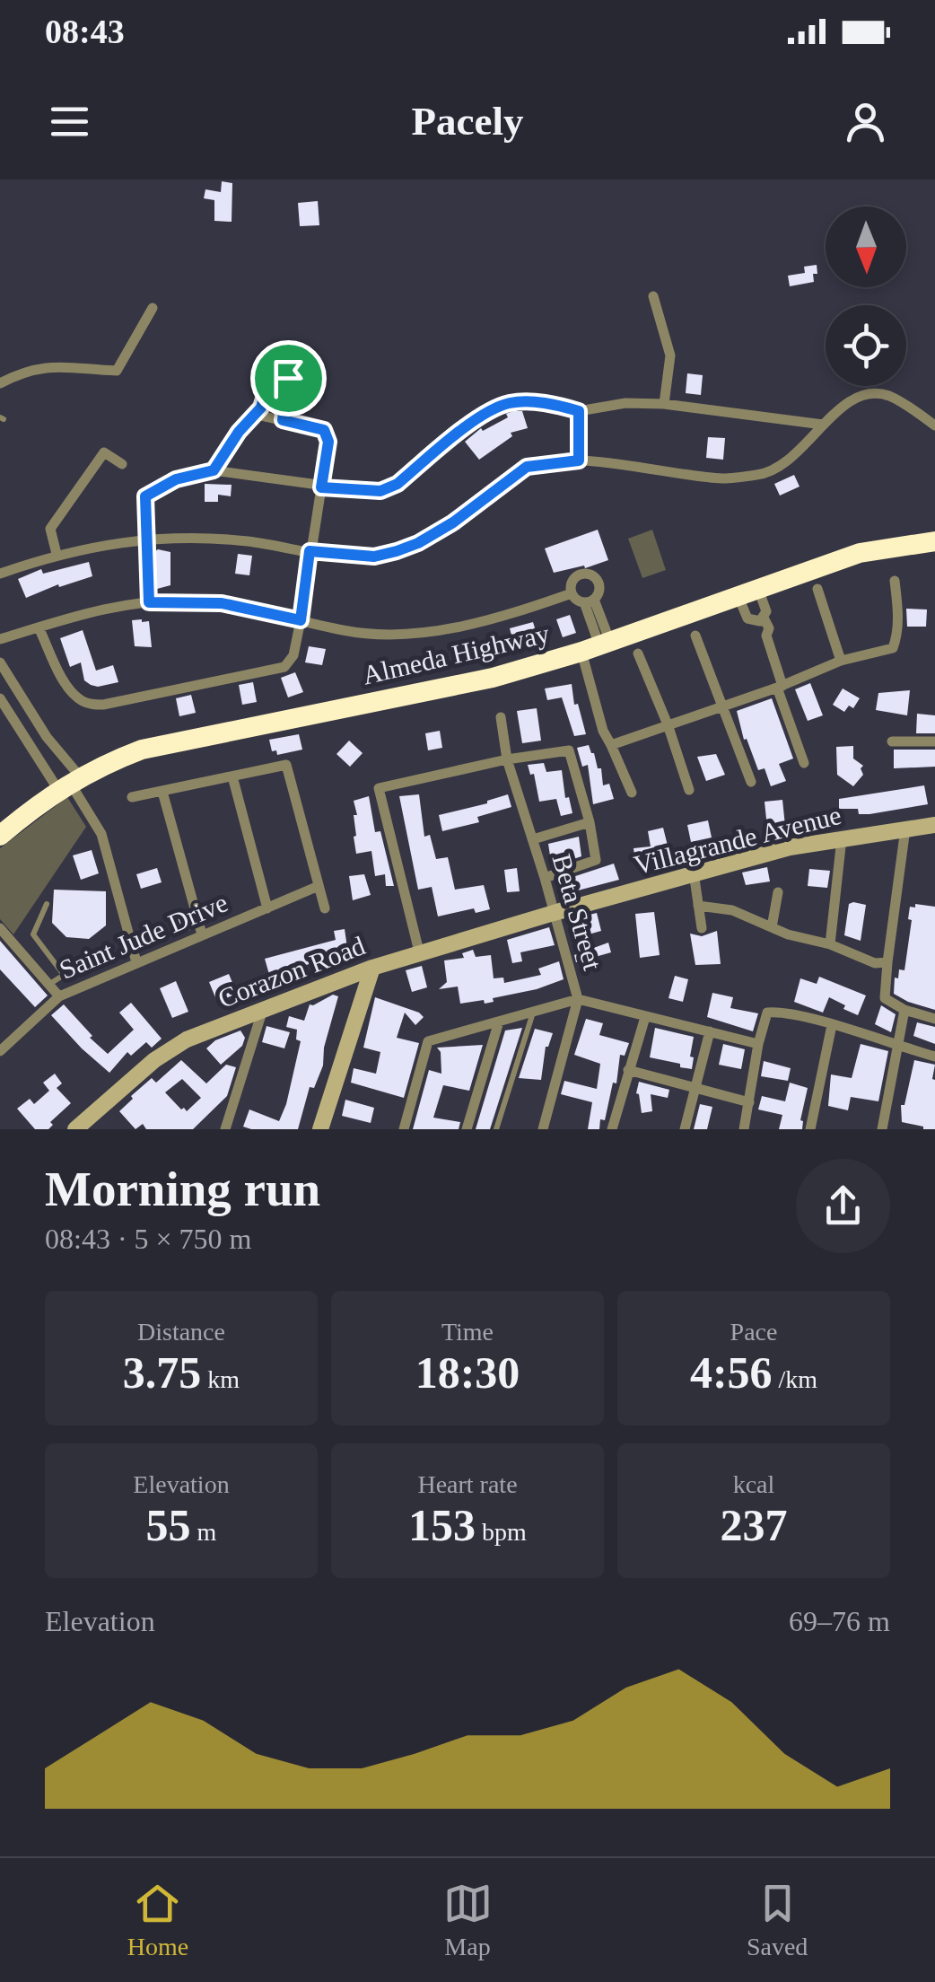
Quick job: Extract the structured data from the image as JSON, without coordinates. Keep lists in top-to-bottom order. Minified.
{"streets":{"highway":["Almeda Highway"],"street":["Villagrande Avenue","Beta Street","Saint Jude Drive","Corazon Road"]},"crossings":[["Villagrande Avenue","Beta Street"],["Villagrande Avenue","Corazon Road"],["Beta Street","Corazon Road"]],"north":"bottom","page":{"status":"08:43","header":"Pacely","heading":["Morning run","08:43 · 5 × 750 m"],"stats":[["Distance","3.75 km"],["Time","18:30"],["Pace","4:56 /km"],["Elevation","55 m"],["Heart rate","153 bpm"],["kcal","237"]],"chart":["Elevation","69–76 m"],"tabs":["Home","Map","Saved"]}}
